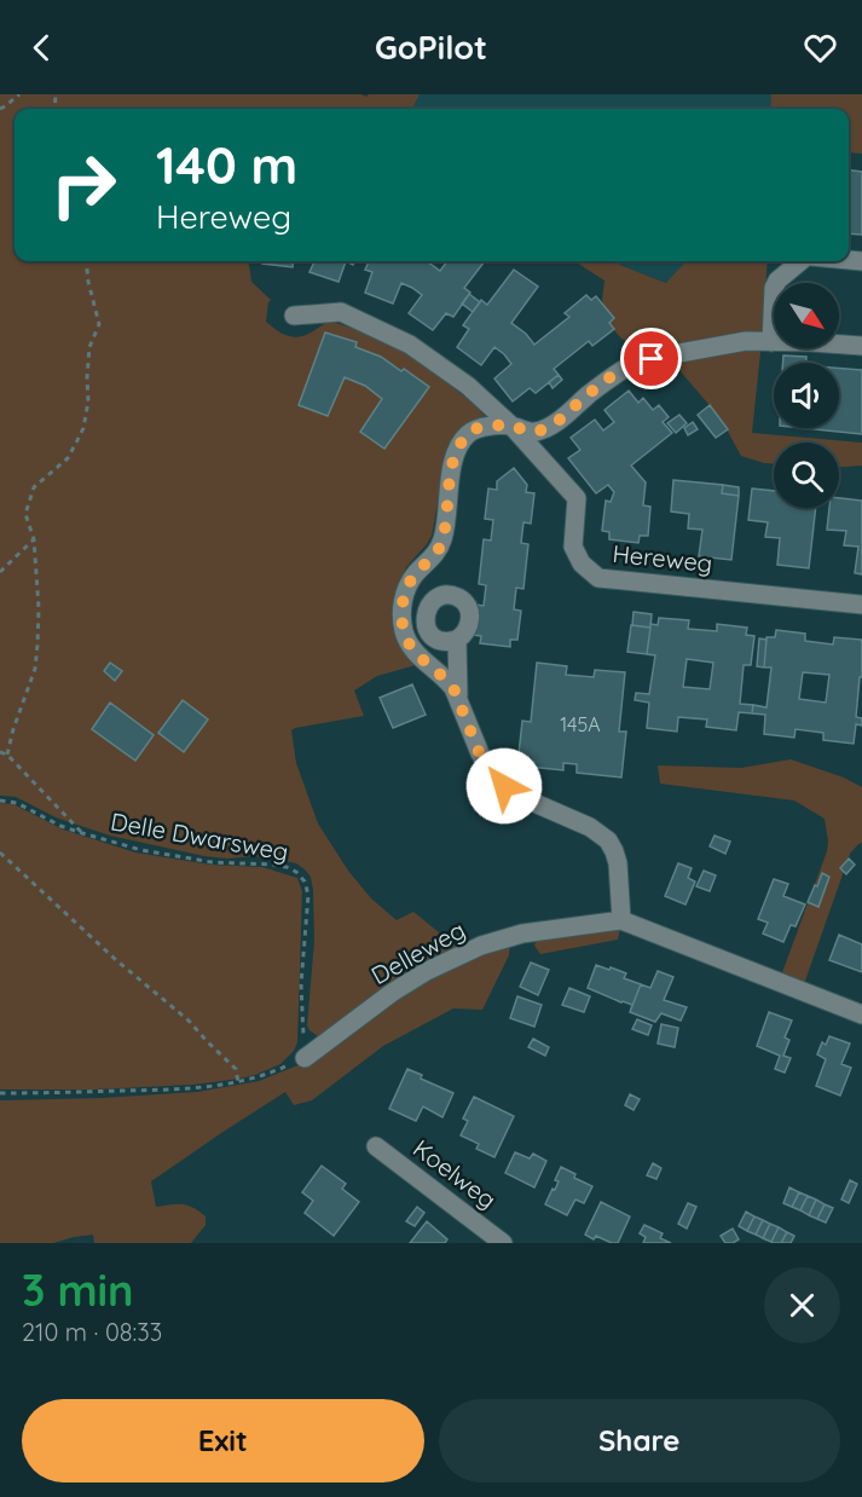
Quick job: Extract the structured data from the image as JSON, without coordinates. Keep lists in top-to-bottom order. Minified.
{"streets":{"street":["Hereweg","Delleweg","Koelweg"],"path":["Delle Dwarsweg"]},"crossings":[["Delle Dwarsweg","Delleweg"]],"house_numbers":["145A"],"north":"bottom right","page":{"header":"GoPilot","turn":["140 m","Hereweg"],"heading":["3 min","210 m · 08:33"],"buttons":["Exit","Share"]}}
